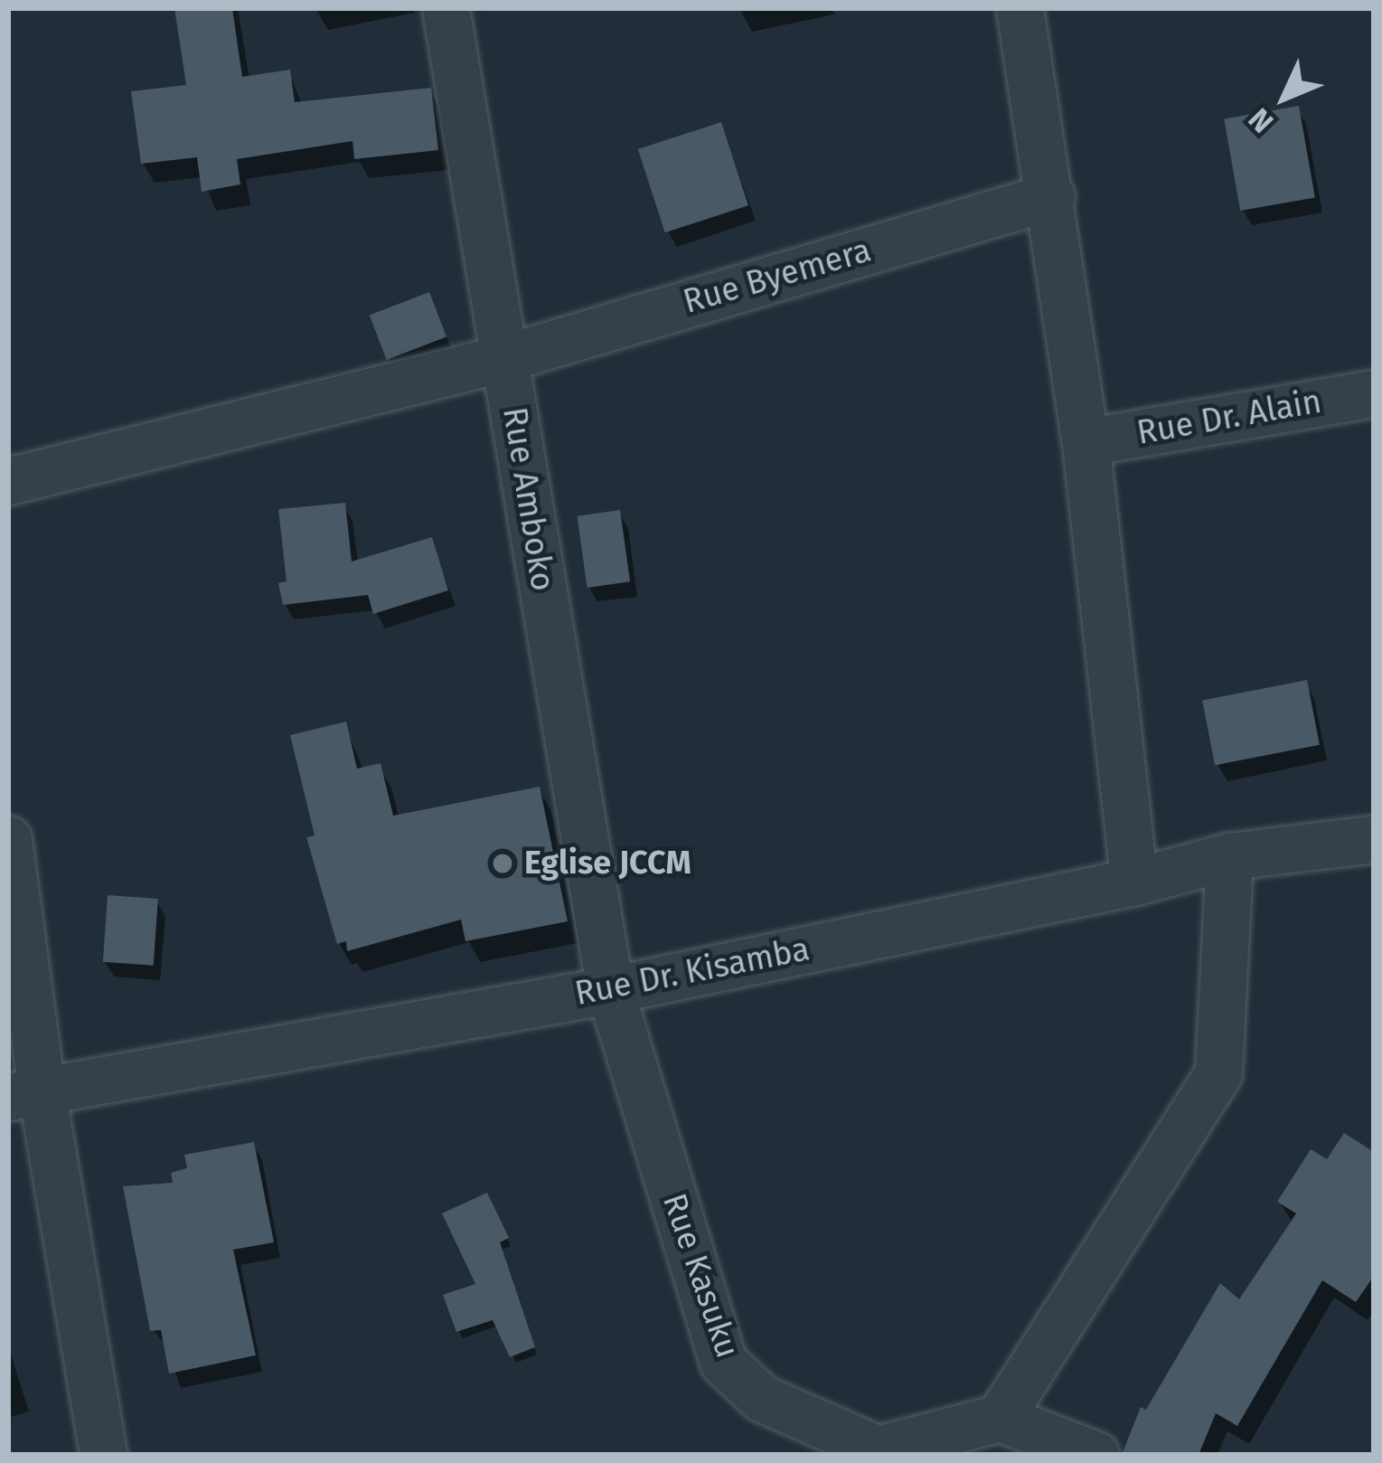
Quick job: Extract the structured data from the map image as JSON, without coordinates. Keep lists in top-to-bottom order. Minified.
{"streets":{"street":["Rue Byemera","Rue Dr. Alain","Rue Amboko","Rue Dr. Kisamba","Rue Kasuku"]},"crossings":[["Rue Byemera","Rue Amboko"],["Rue Amboko","Rue Dr. Kisamba"],["Rue Amboko","Rue Kasuku"],["Rue Dr. Kisamba","Rue Kasuku"]],"places":["Eglise JCCM"],"north":"bottom left"}
